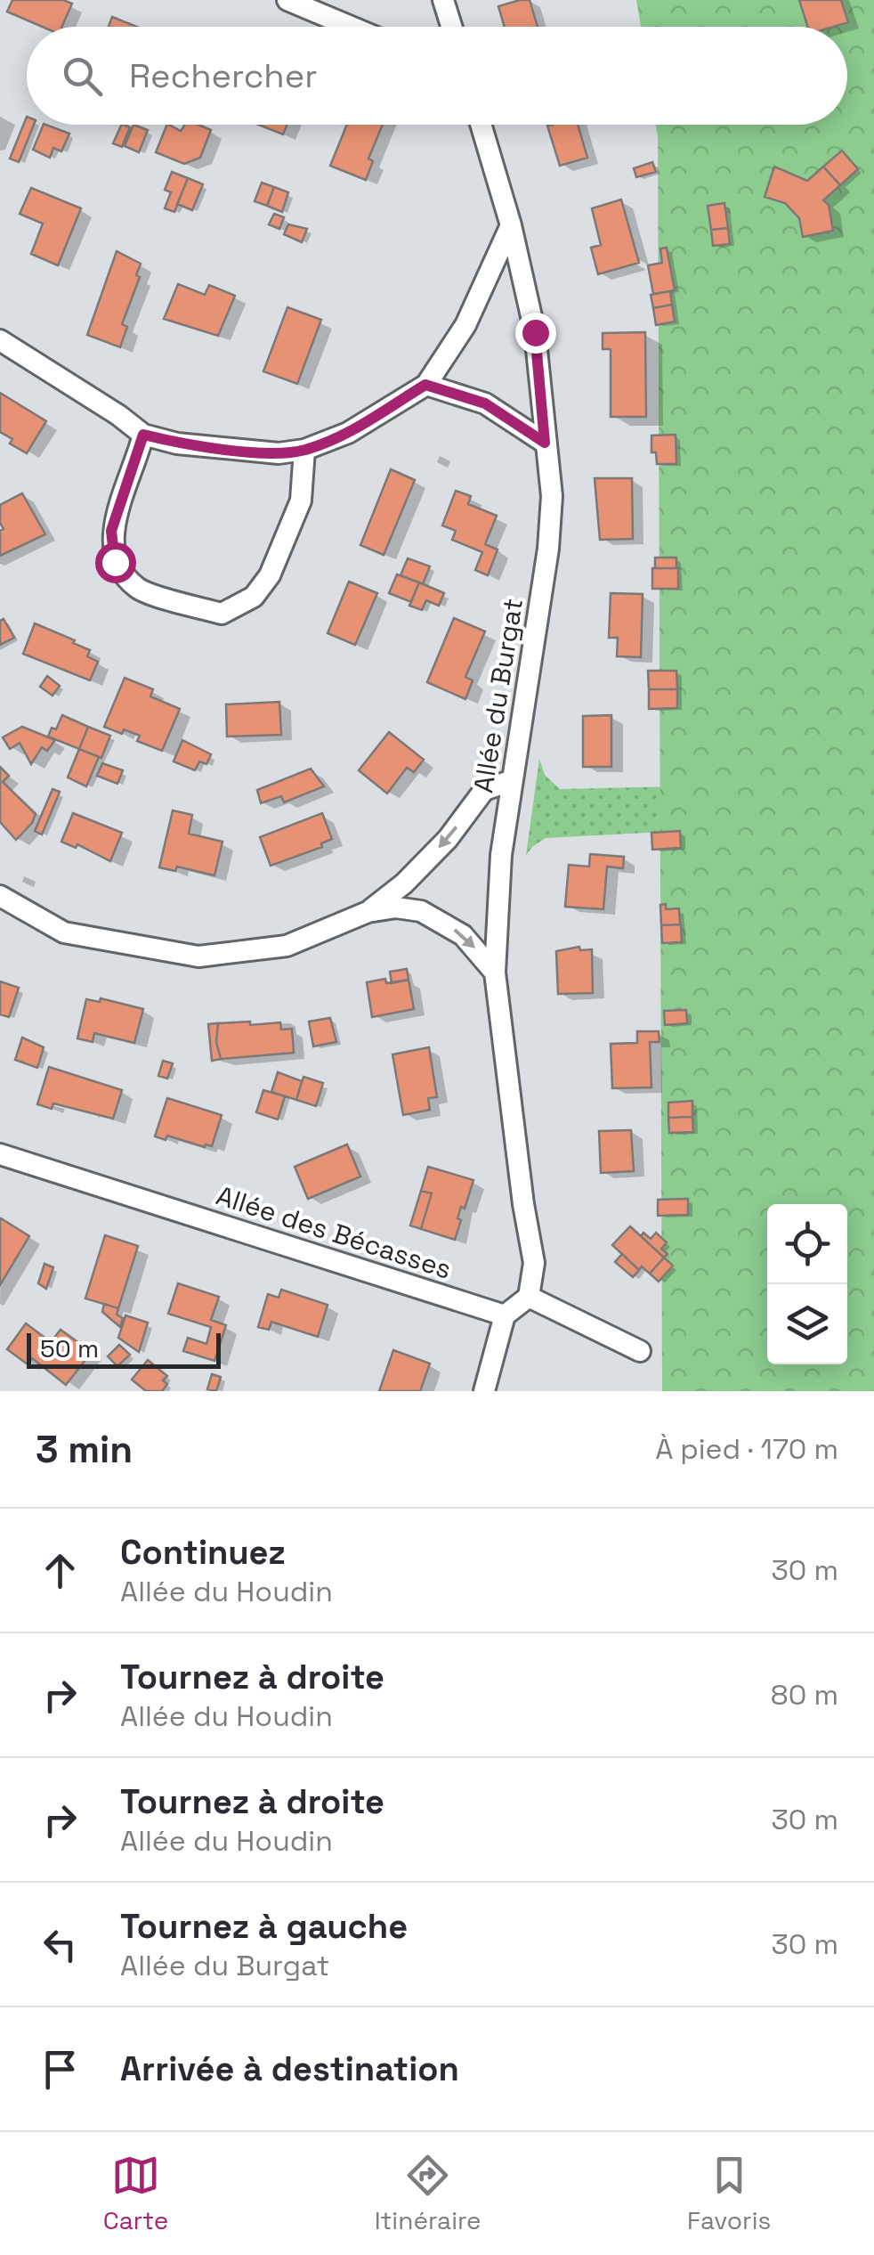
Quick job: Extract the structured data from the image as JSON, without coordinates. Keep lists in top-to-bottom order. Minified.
{"streets":{"street":["Allée du Burgat","Allée des Bécasses"]},"scale_bar":"50 m","page":{"search":"Rechercher","scale":"50 m","heading":["3 min","À pied · 170 m"],"list":[["Continuez","Allée du Houdin","30 m"],["Tournez à droite","Allée du Houdin","80 m"],["Tournez à droite","Allée du Houdin","30 m"],["Tournez à gauche","Allée du Burgat","30 m"],"Arrivée à destination"],"nav":["Carte","Itinéraire","Favoris"]}}
